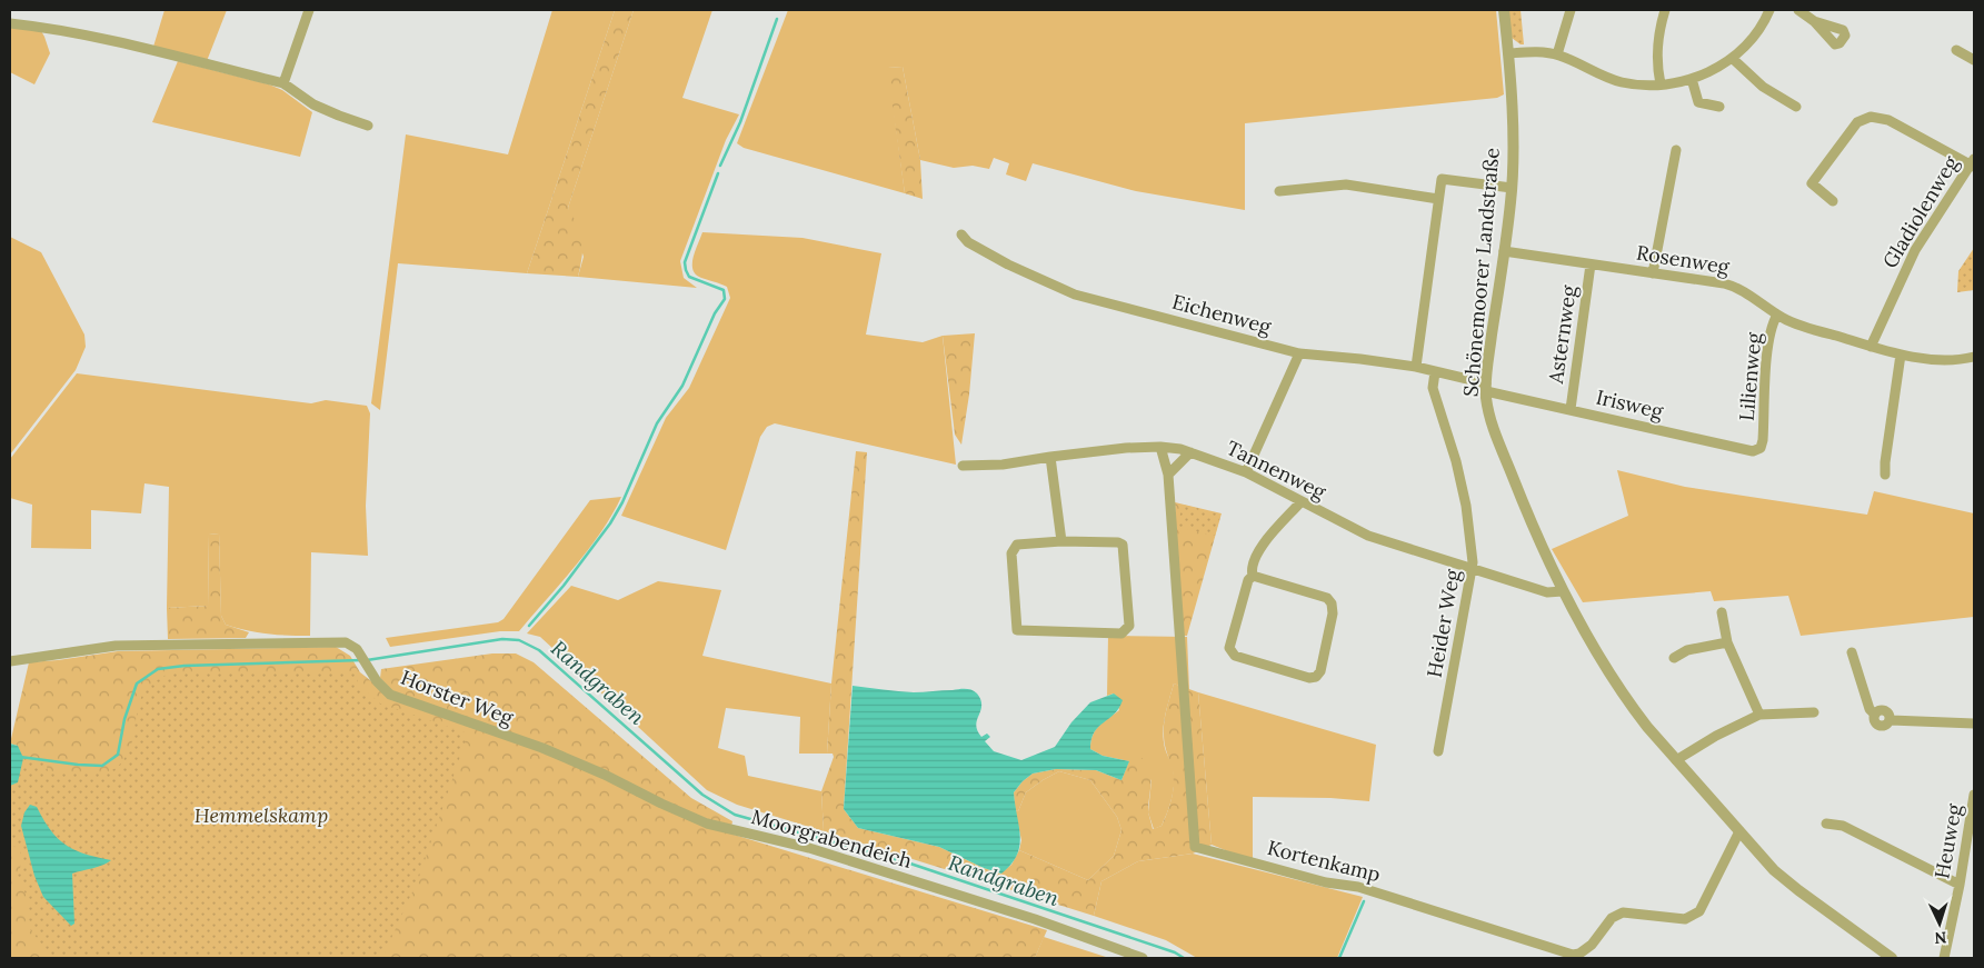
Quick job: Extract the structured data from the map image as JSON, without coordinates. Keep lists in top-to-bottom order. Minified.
{"streets":{"street":["Gladiolenweg","Rosenweg","Schönemoorer Landstraße","Eichenweg","Asternweg","Lilienweg","Irisweg","Tannenweg","Heider Weg","Horster Weg","Moorgrabendeich","Heuweg","Kortenkamp"]},"crossings":[["Gladiolenweg","Rosenweg"],["Rosenweg","Schönemoorer Landstraße"],["Rosenweg","Asternweg"],["Rosenweg","Lilienweg"],["Schönemoorer Landstraße","Eichenweg"],["Schönemoorer Landstraße","Irisweg"],["Schönemoorer Landstraße","Tannenweg"],["Schönemoorer Landstraße","Kortenkamp"],["Eichenweg","Irisweg"],["Eichenweg","Heider Weg"],["Asternweg","Irisweg"],["Lilienweg","Irisweg"],["Tannenweg","Heider Weg"],["Tannenweg","Kortenkamp"],["Horster Weg","Moorgrabendeich"]],"water":["Randgraben"],"parks":["Hemmelskamp"],"north":"bottom"}
